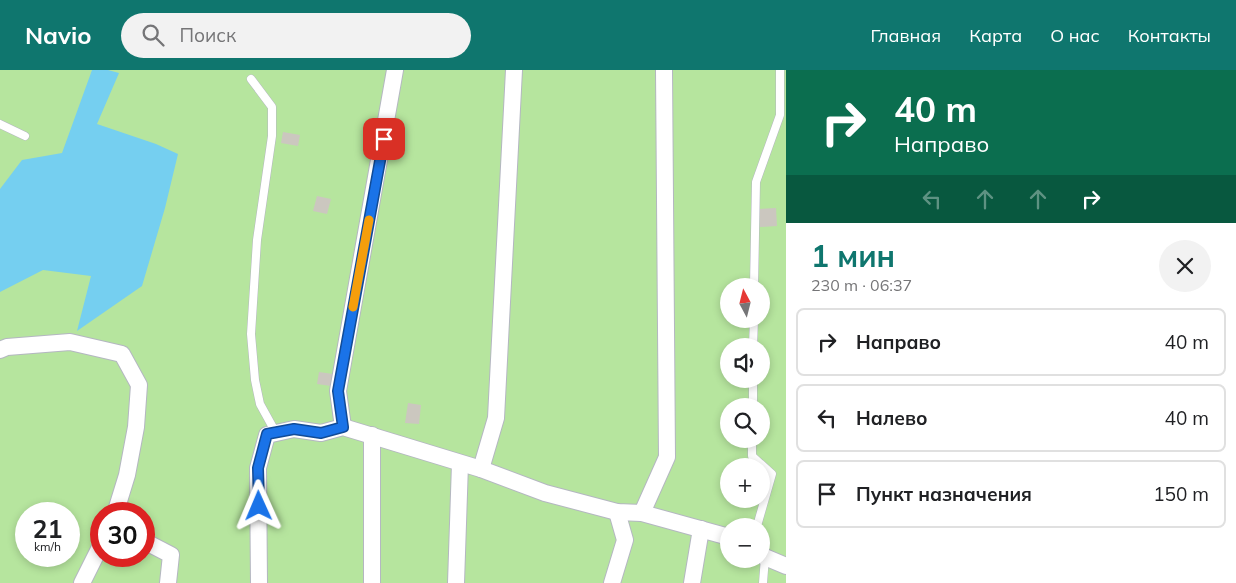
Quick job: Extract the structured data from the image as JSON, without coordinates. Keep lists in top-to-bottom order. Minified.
{"north":"top","page":{"header":"Navio","search":"Поиск","nav":["Главная","Карта","О нас","Контакты"],"turn":["40 m","Направо"],"heading":["1 мин","230 m · 06:37"],"map_buttons":["+","−"],"list":[{"name":"Направо","value":"40 m"},{"name":"Налево","value":"40 m"},{"name":"Пункт назначения","value":"150 m"}],"speed":"21 km/h","limit":"30"}}
